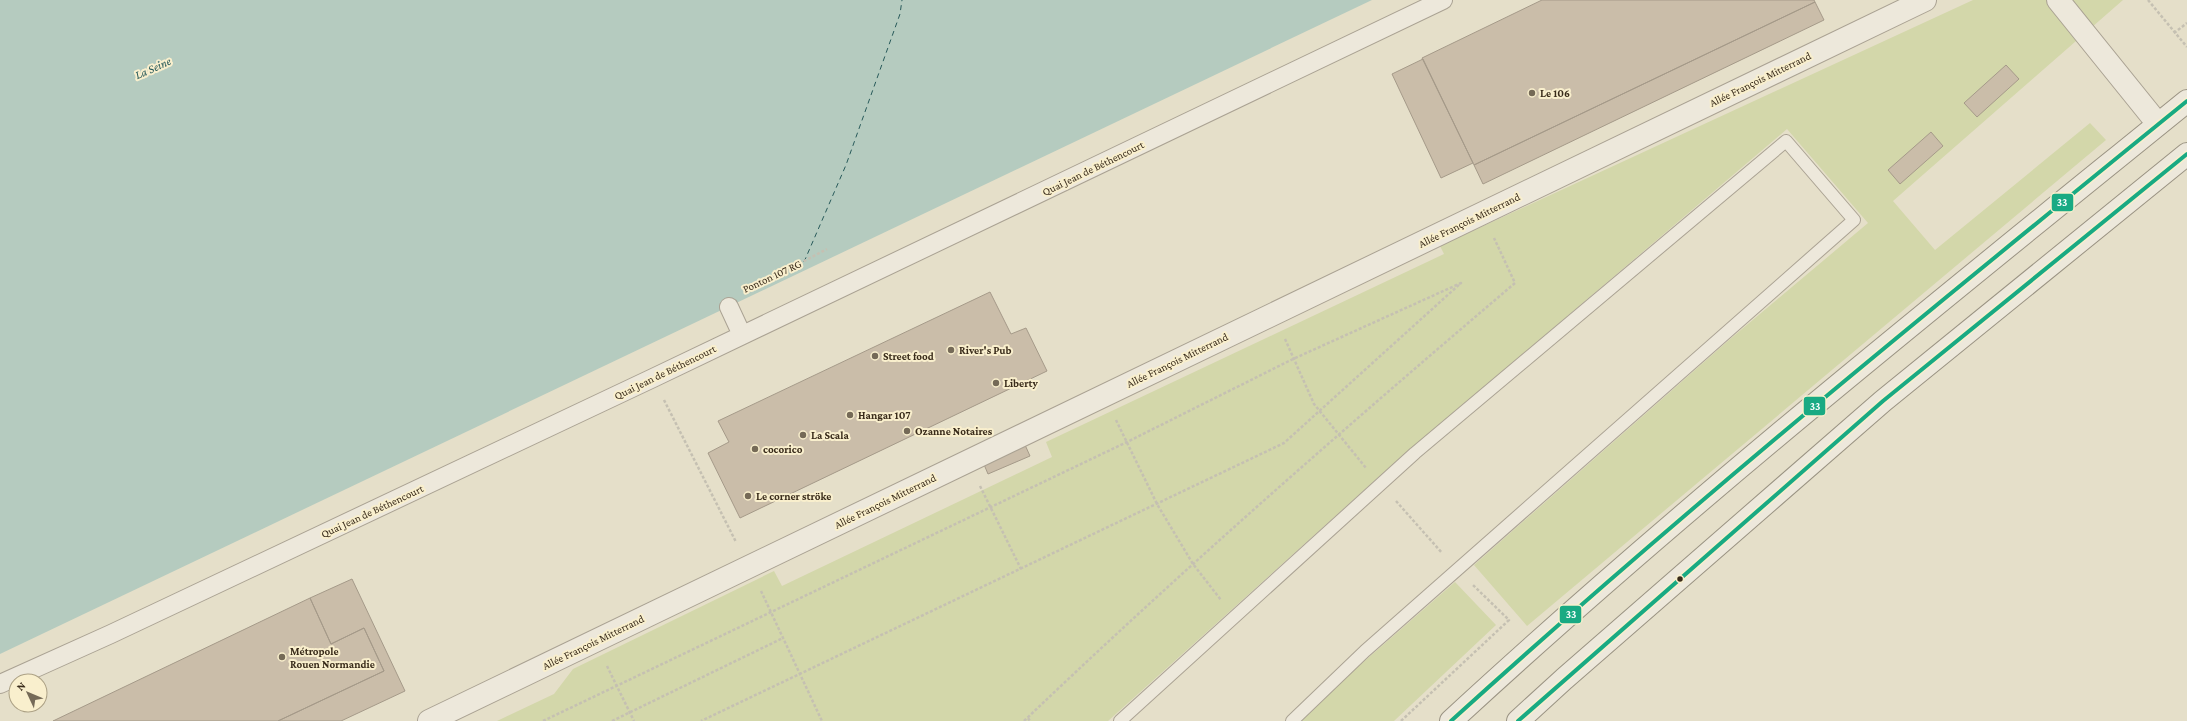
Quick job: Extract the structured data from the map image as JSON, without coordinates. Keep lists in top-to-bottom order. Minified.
{"streets":{"main road":["Allée François Mitterrand"],"street":["Quai Jean de Béthencourt"],"path":["Ponton 107 RG"]},"water":["La Seine"],"places":["Le 106","River's Pub","Street food","Liberty","Hangar 107","Ozanne Notaires","La Scala","cocorico","Le corner ströke","Métropole Rouen Normandie"],"lines":["transit line 33"],"north":"top left"}
